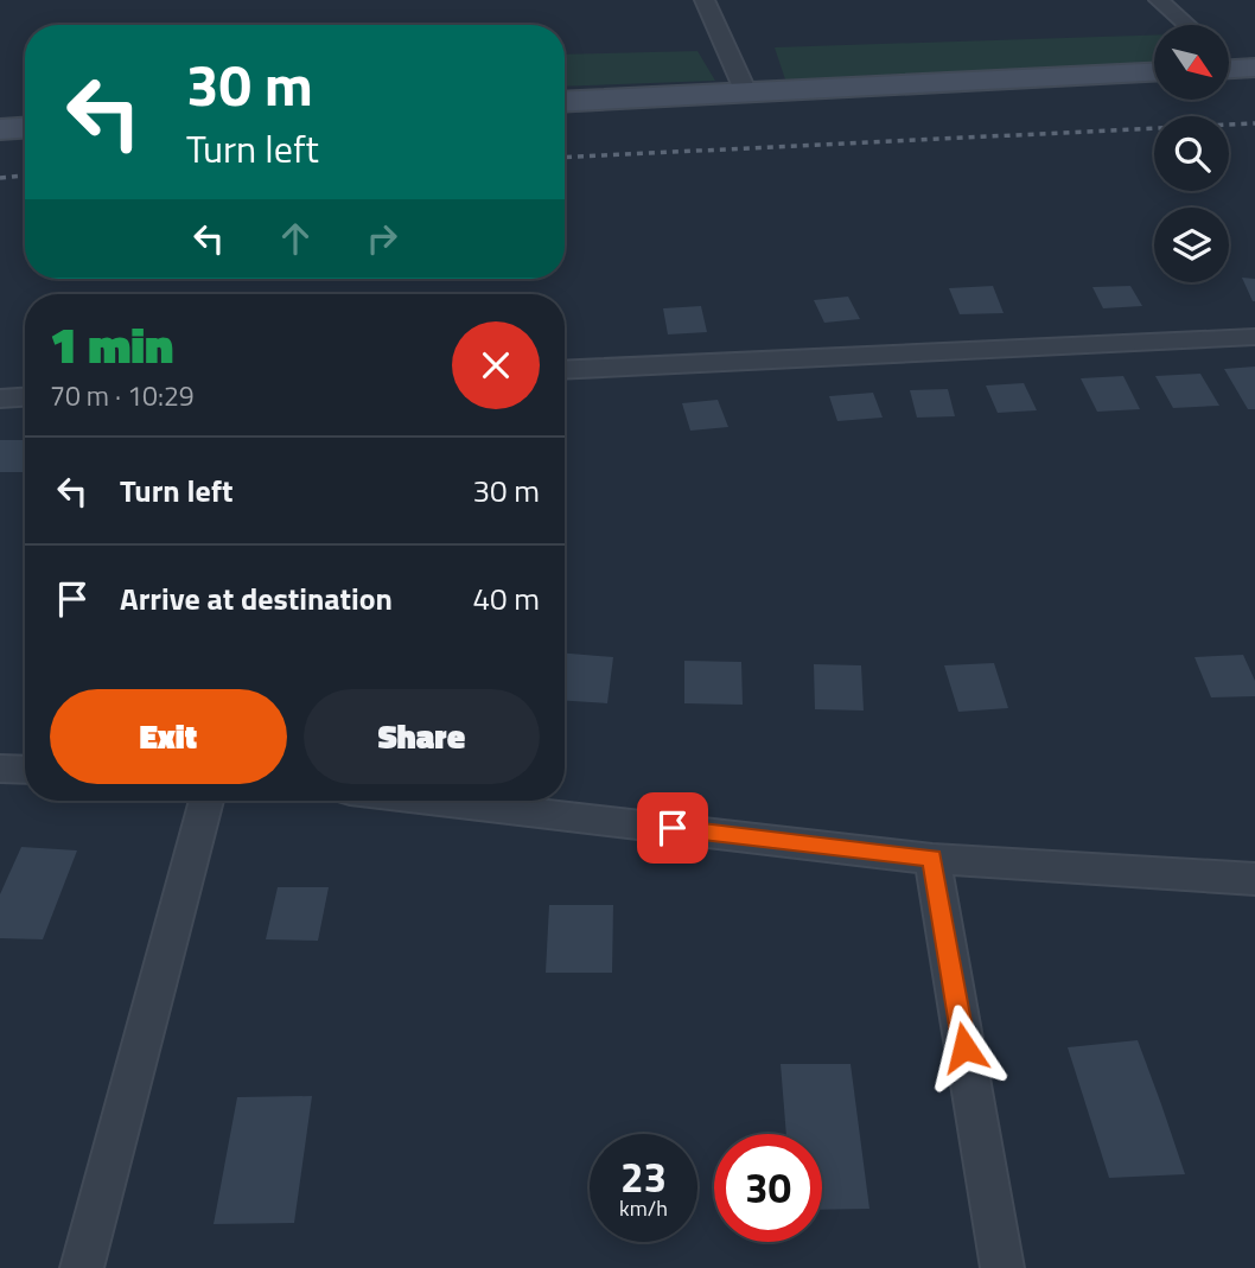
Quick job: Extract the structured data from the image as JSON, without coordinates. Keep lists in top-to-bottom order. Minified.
{"north":"bottom right","page":{"turn":["30 m","Turn left"],"heading":["1 min","70 m · 10:29"],"list":[{"name":"Turn left","value":"30 m"},{"name":"Arrive at destination","value":"40 m"}],"buttons":["Exit","Share"],"speed":"23 km/h","limit":"30"}}
